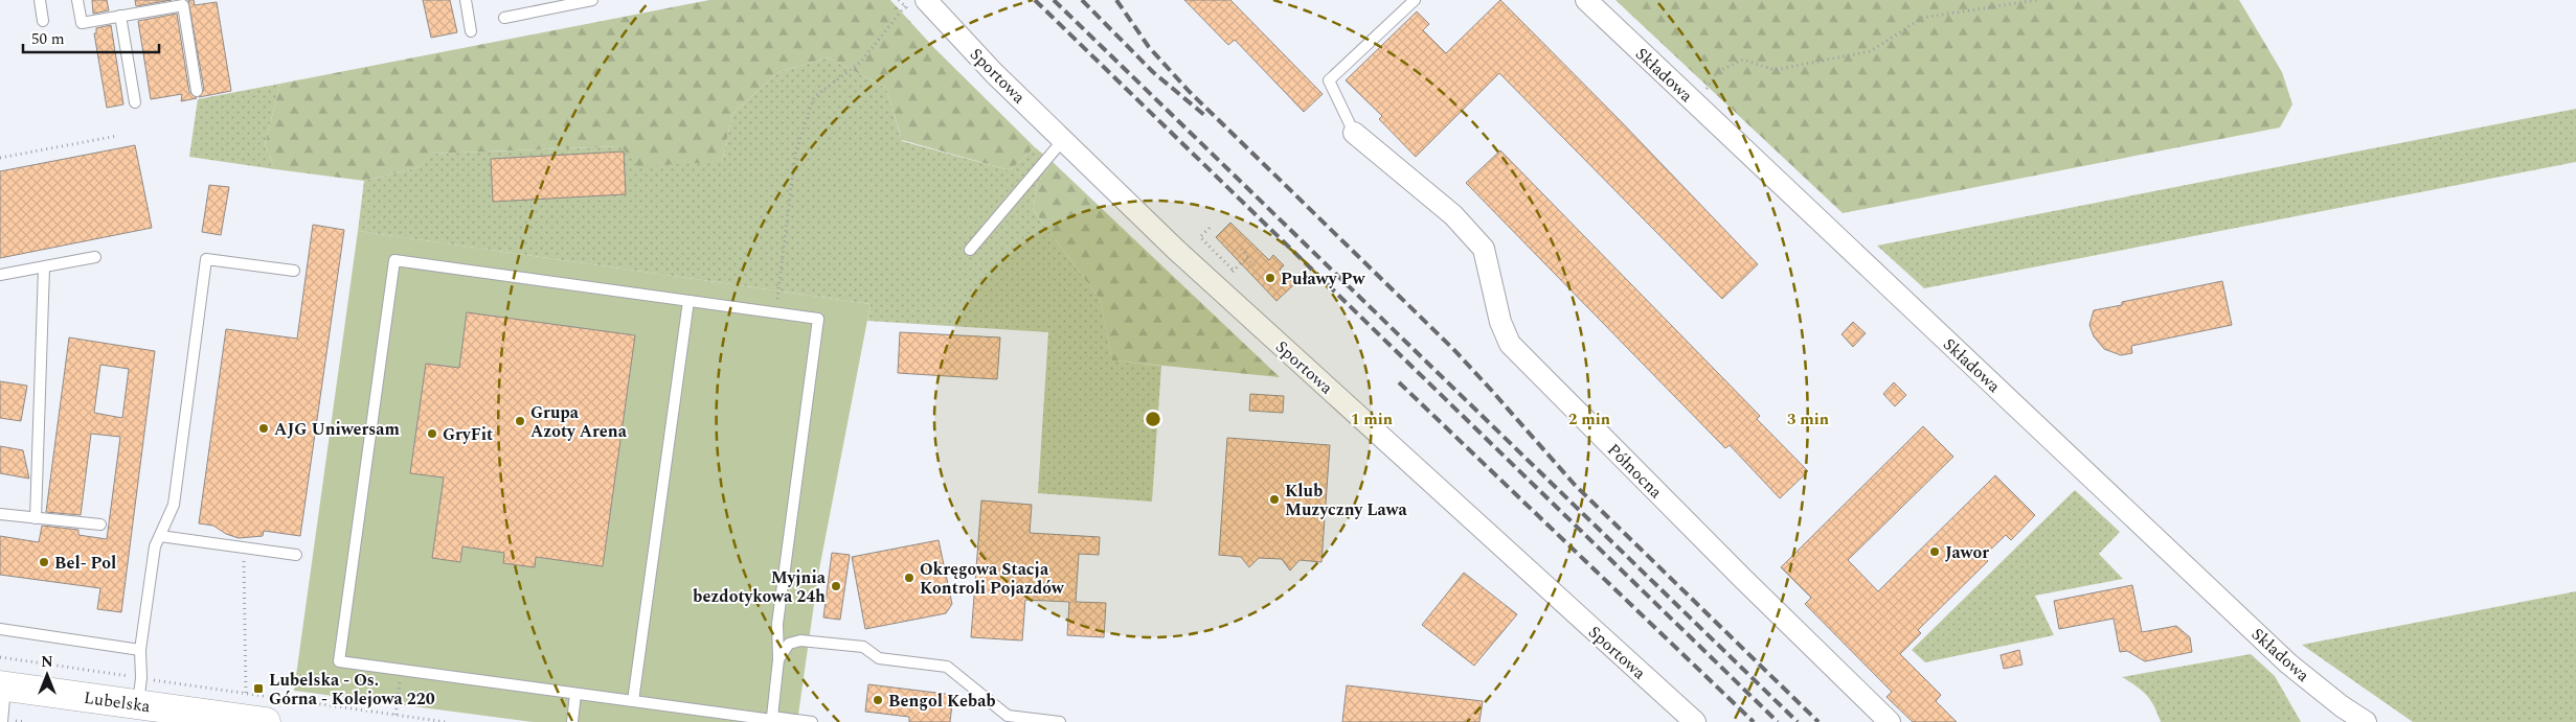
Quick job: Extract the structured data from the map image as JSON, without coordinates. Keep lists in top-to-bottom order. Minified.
{"streets":{"main road":["Lubelska"],"street":["Składowa","Sportowa","Północna"]},"places":{"other":["Puławy Pw","Grupa Azoty Arena","AJG Uniwersam","GryFit","Klub Muzyczny Lawa","Jawor","Bel- Pol","Okręgowa Stacja Kontroli Pojazdów","Myjnia bezdotykowa 24h","Bengol Kebab"],"transit":["Lubelska - Os. Górna - Kolejowa 220"]},"scale_bar":"50 m","north":"top","rings":["1 min","2 min","3 min"]}
